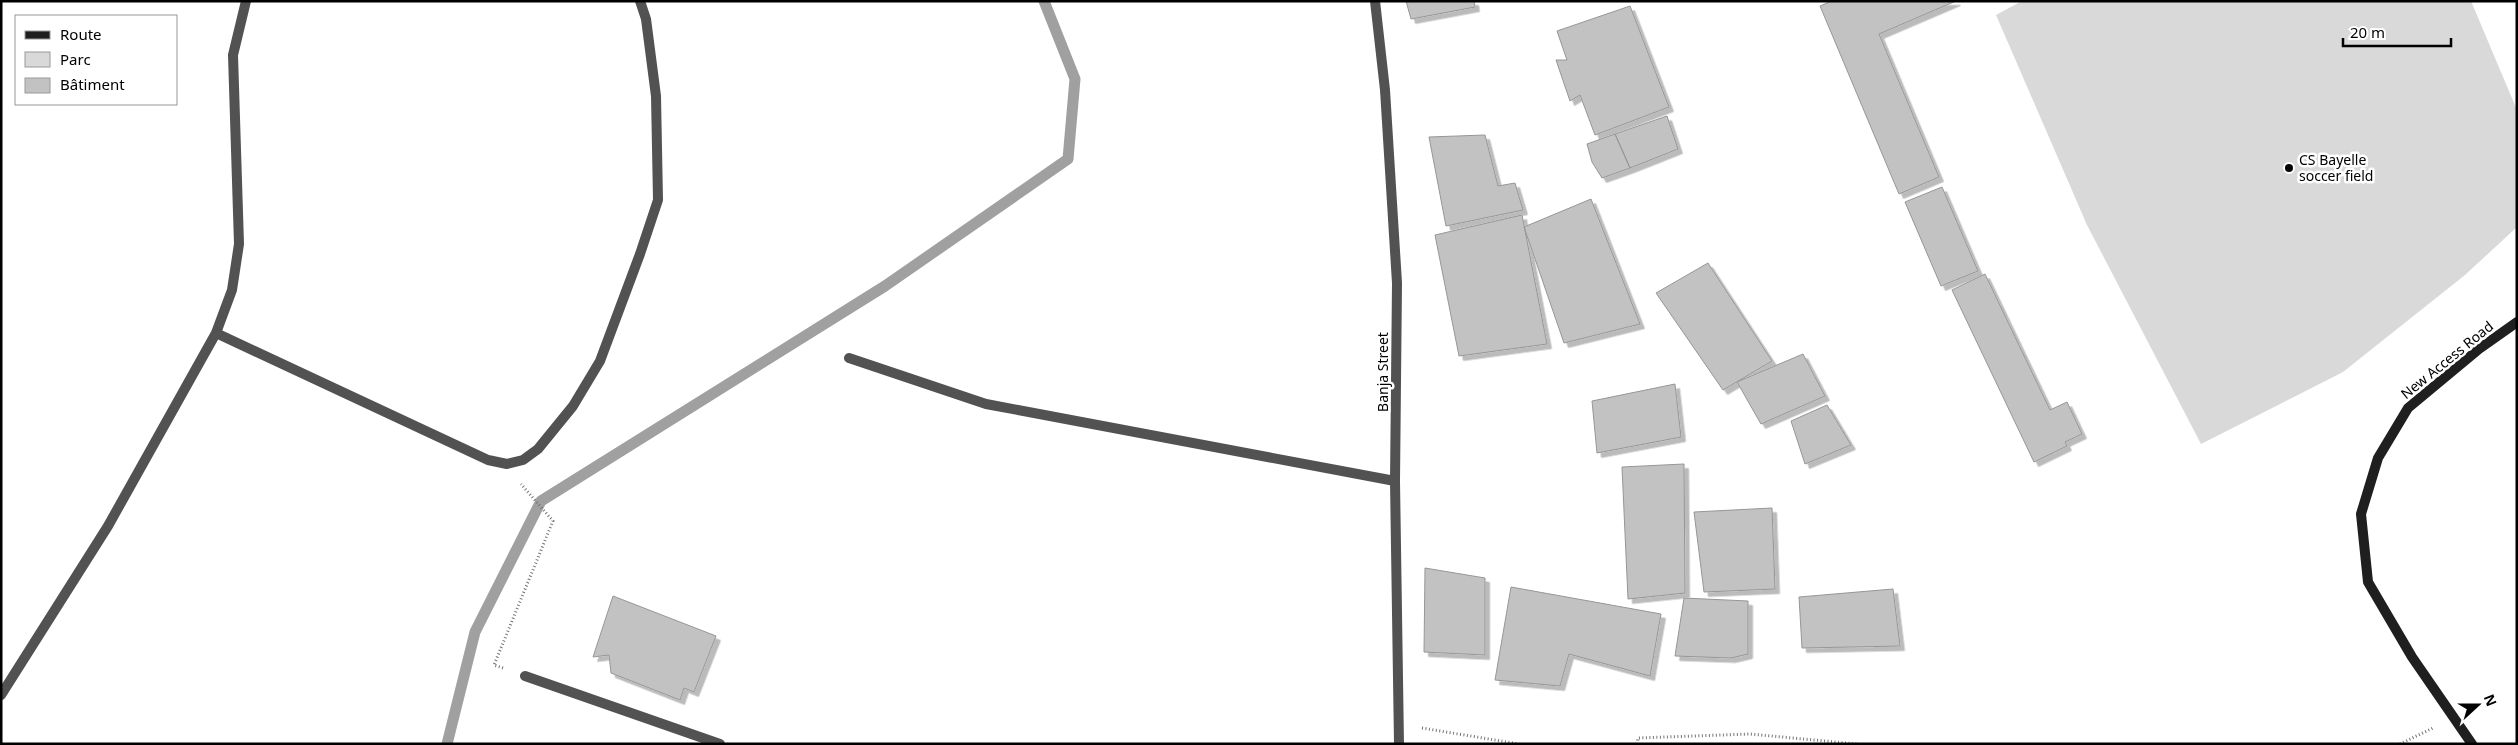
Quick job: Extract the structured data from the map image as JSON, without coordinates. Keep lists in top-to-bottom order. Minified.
{"streets":{"main road":["New Access Road"],"street":["Banja Street"]},"places":["CS Bayelle soccer field"],"legend":["Route","Parc","Bâtiment"],"scale_bar":"20 m","north":"right"}
